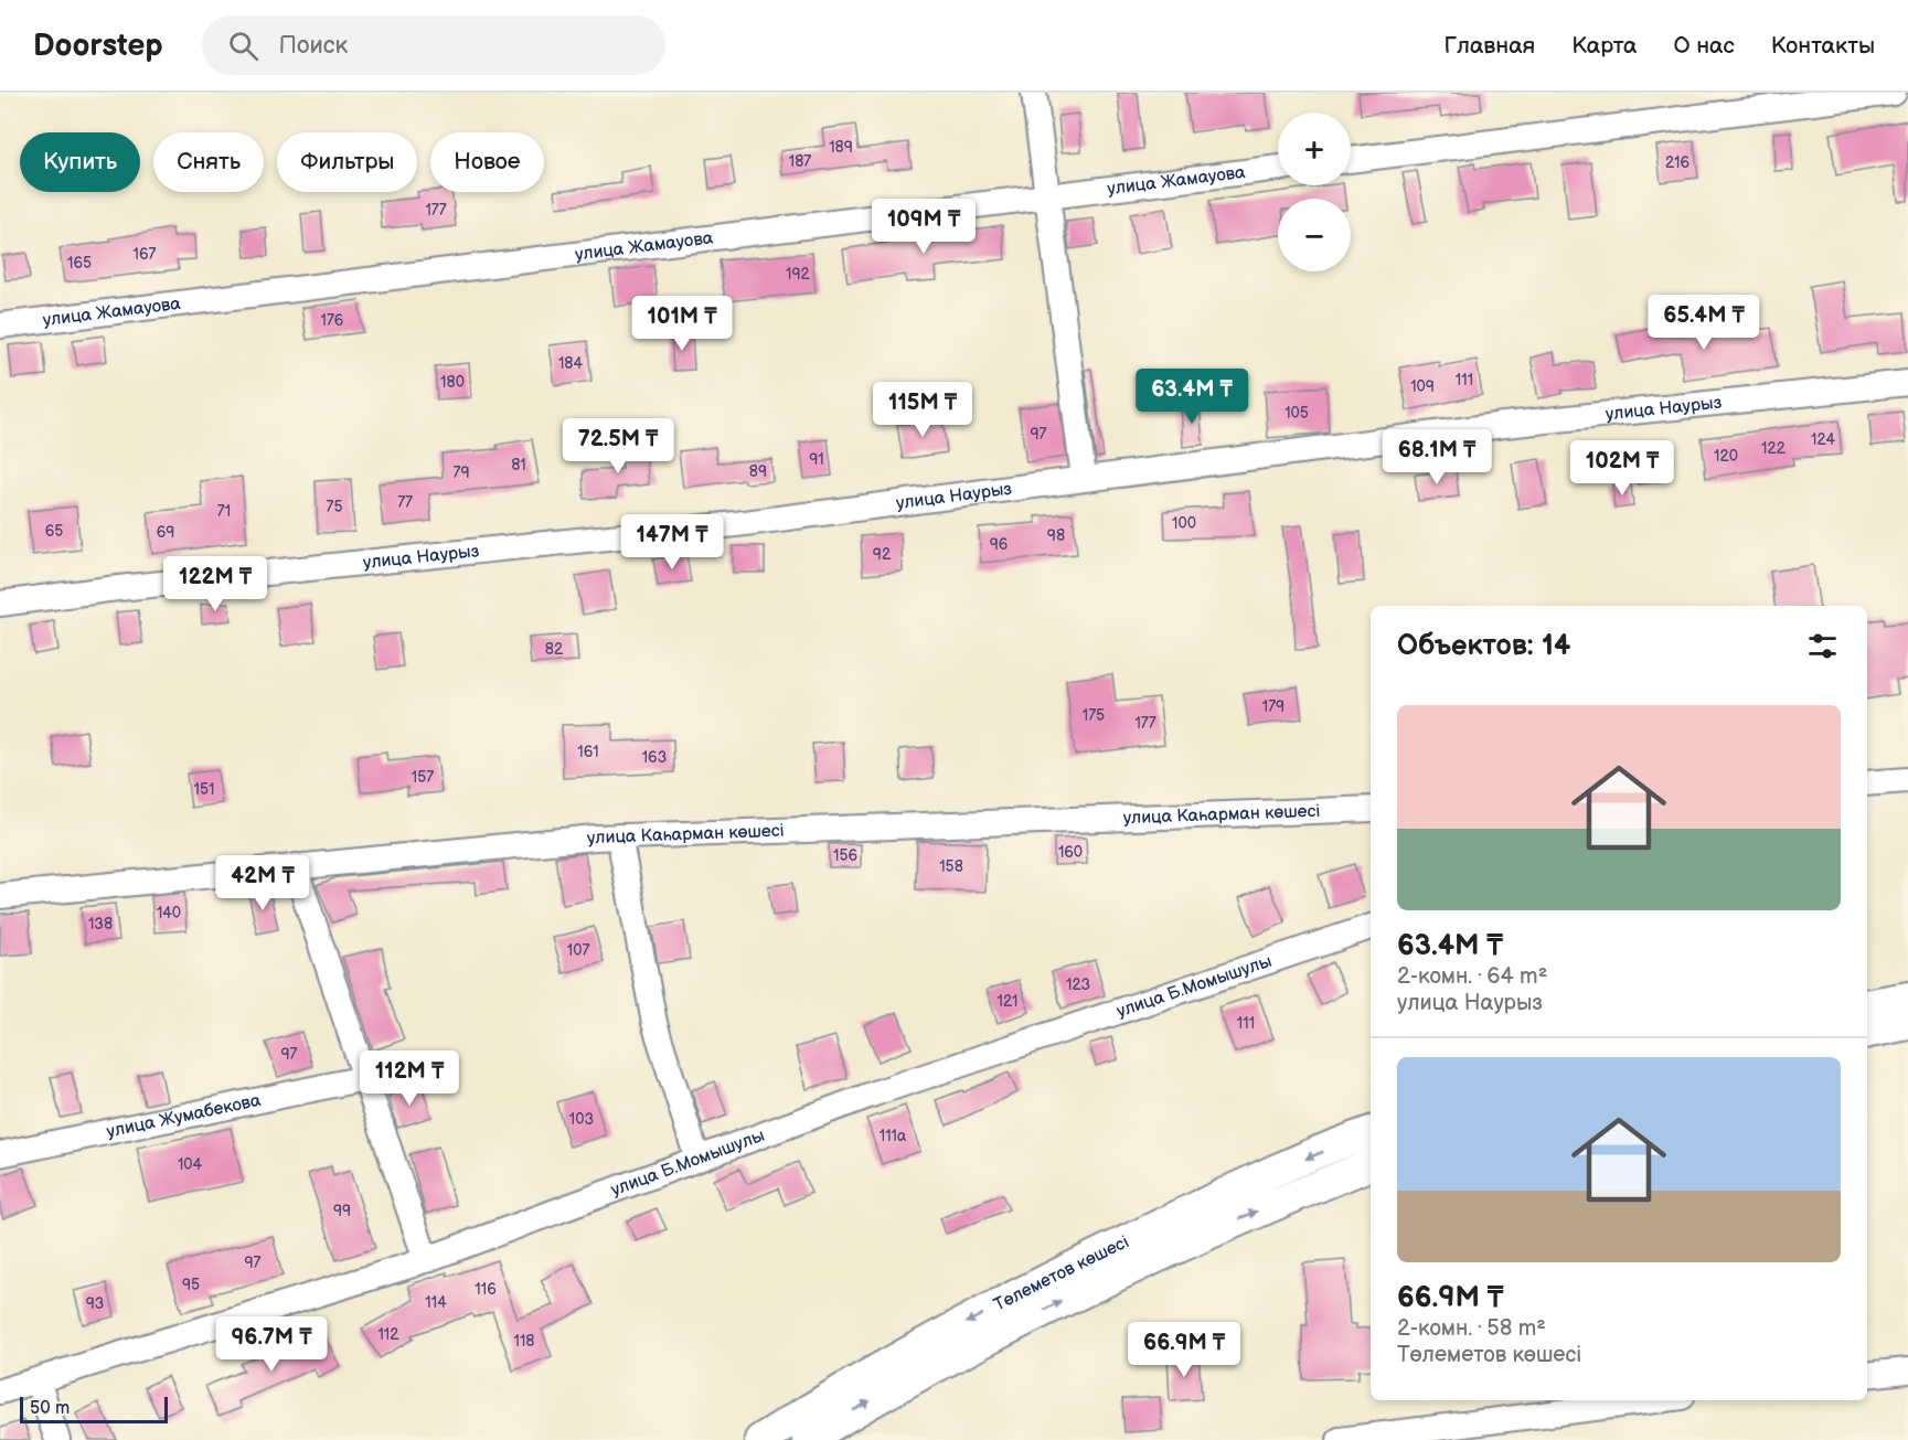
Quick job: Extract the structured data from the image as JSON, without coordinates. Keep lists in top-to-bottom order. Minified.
{"streets":{"main road":["Төлеметов көшесі"],"street":["улица Жамауова","улица Наурыз","улица Каһарман көшесі","улица Б.Момышулы","улица Жумабекова"]},"house_numbers":["189","187","216","177","167","165","192","176","184","111","180","109","105","97","124","122","120","91","81","89","79","77","75","71","100","65","69","98","96","92","82","179","175","177","161","163","157","151","160","156","158","140","138","107","123","121","111","97","103","111а","104","99","97","95","116","114","93","112","118"],"scale_bar":"50 m","page":{"header":"Doorstep","search":"Поиск","nav":["Главная","Карта","О нас","Контакты"],"map_buttons":["+","−"],"chip":["Купить","Снять","Фильтры","Новое"],"price":["109M ₸","65.4M ₸","101M ₸","63.4M ₸","115M ₸","72.5M ₸","68.1M ₸","102M ₸","147M ₸","122M ₸","42M ₸","112M ₸","96.7M ₸","66.9M ₸"],"heading":"Объектов: 14","list":[{"name":"63.4M ₸","note":"2-комн. · 64 m² · улица Наурыз"},{"name":"66.9M ₸","note":"2-комн. · 58 m² · Төлеметов көшесі"}],"scale":"50 m"}}
